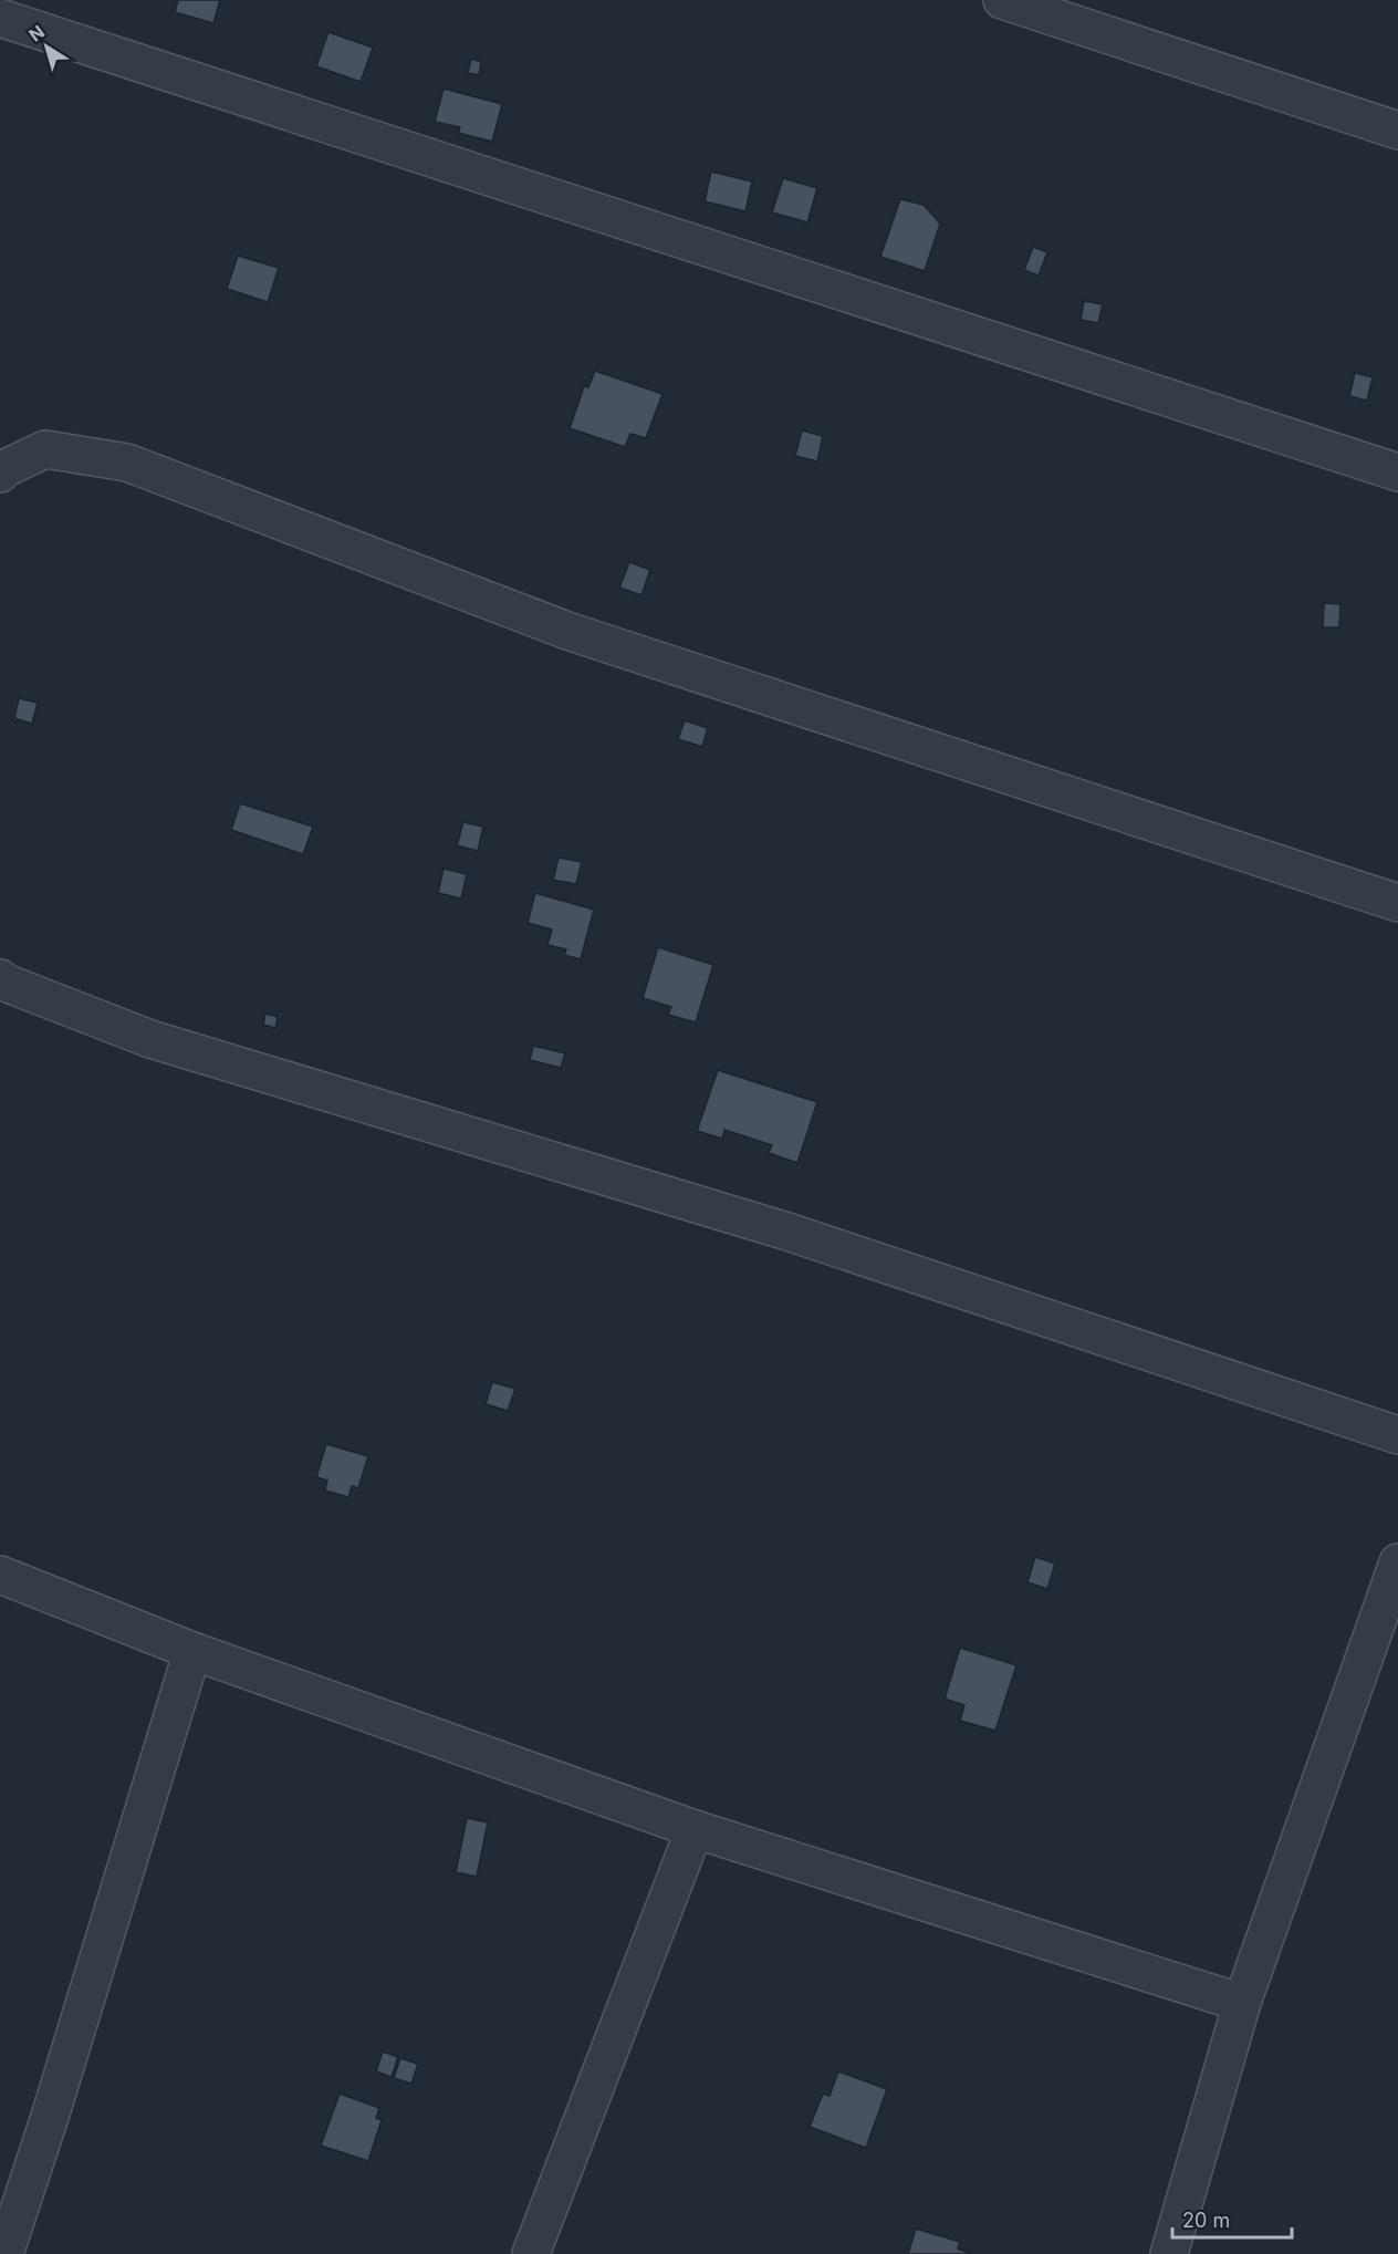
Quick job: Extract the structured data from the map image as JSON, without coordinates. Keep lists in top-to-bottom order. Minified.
{"scale_bar":"20 m","north":"top left"}
